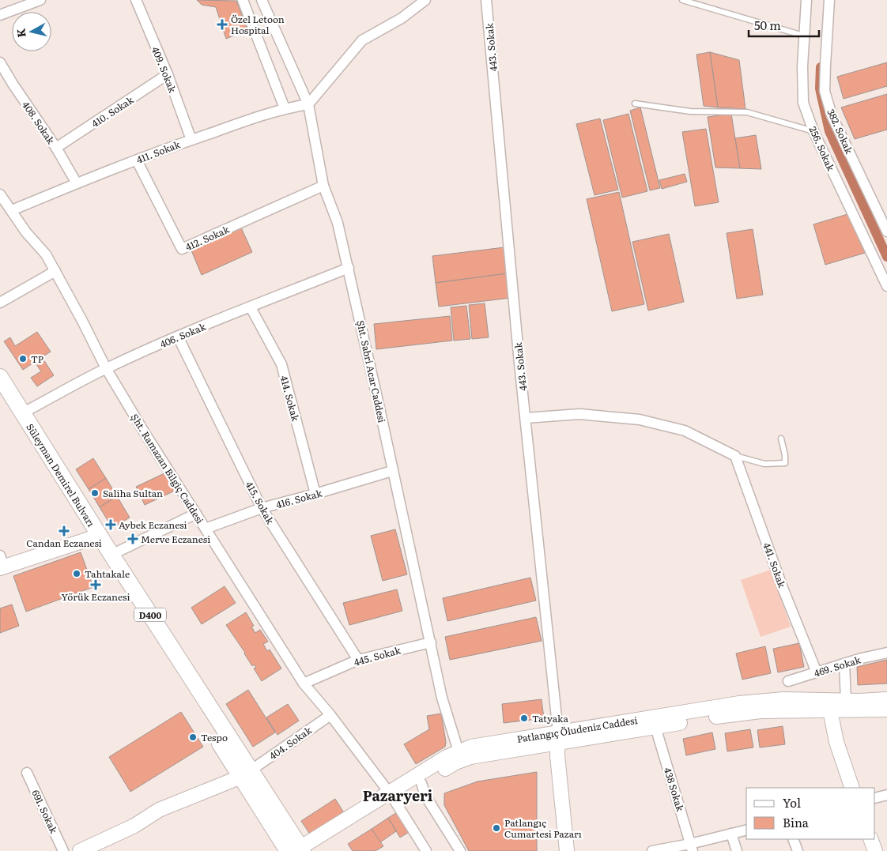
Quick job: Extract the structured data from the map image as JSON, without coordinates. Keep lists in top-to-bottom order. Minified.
{"streets":{"main road":["Süleyman Demirel Bulvarı","D400","Patlangıç Öludeniz Caddesi"],"street":["443. Sokak","409. Sokak","410. Sokak","408. Sokak","382. Sokak","256. Sokak","411. Sokak","412. Sokak","406. Sokak","Şht. Sabri Acar Caddesi","414. Sokak","Şht. Ramazan Bilgiç Caddesi","416. Sokak","415. Sokak","441. Sokak","445. Sokak","469. Sokak","404. Sokak","438 Sokak","691. Sokak"]},"crossings":[["443. Sokak","Patlangıç Öludeniz Caddesi"],["409. Sokak","410. Sokak"],["409. Sokak","411. Sokak"],["410. Sokak","408. Sokak"],["408. Sokak","411. Sokak"],["411. Sokak","412. Sokak"],["411. Sokak","Şht. Sabri Acar Caddesi"],["411. Sokak","Şht. Ramazan Bilgiç Caddesi"],["412. Sokak","Şht. Sabri Acar Caddesi"],["406. Sokak","Şht. Sabri Acar Caddesi"],["406. Sokak","414. Sokak"],["406. Sokak","Şht. Ramazan Bilgiç Caddesi"],["406. Sokak","Süleyman Demirel Bulvarı"],["406. Sokak","415. Sokak"],["Şht. Sabri Acar Caddesi","416. Sokak"],["Şht. Sabri Acar Caddesi","445. Sokak"],["Şht. Sabri Acar Caddesi","Patlangıç Öludeniz Caddesi"],["414. Sokak","416. Sokak"],["Şht. Ramazan Bilgiç Caddesi","416. Sokak"],["Şht. Ramazan Bilgiç Caddesi","445. Sokak"],["Şht. Ramazan Bilgiç Caddesi","Patlangıç Öludeniz Caddesi"],["Şht. Ramazan Bilgiç Caddesi","404. Sokak"],["Süleyman Demirel Bulvarı","Patlangıç Öludeniz Caddesi"],["Süleyman Demirel Bulvarı","404. Sokak"],["416. Sokak","415. Sokak"],["415. Sokak","445. Sokak"],["441. Sokak","469. Sokak"],["Patlangıç Öludeniz Caddesi","438 Sokak"]],"districts":["Pazaryeri"],"places":{"health":["Özel Letoon Hospital","Aybek Eczanesi","Candan Eczanesi","Merve Eczanesi","Yörük Eczanesi"],"other":["TP","Saliha Sultan","Tahtakale","Tatyaka","Tespo","Patlangıç Cumartesi Pazarı"]},"legend":["Yol","Bina"],"scale_bar":"50 m","north":"left"}
